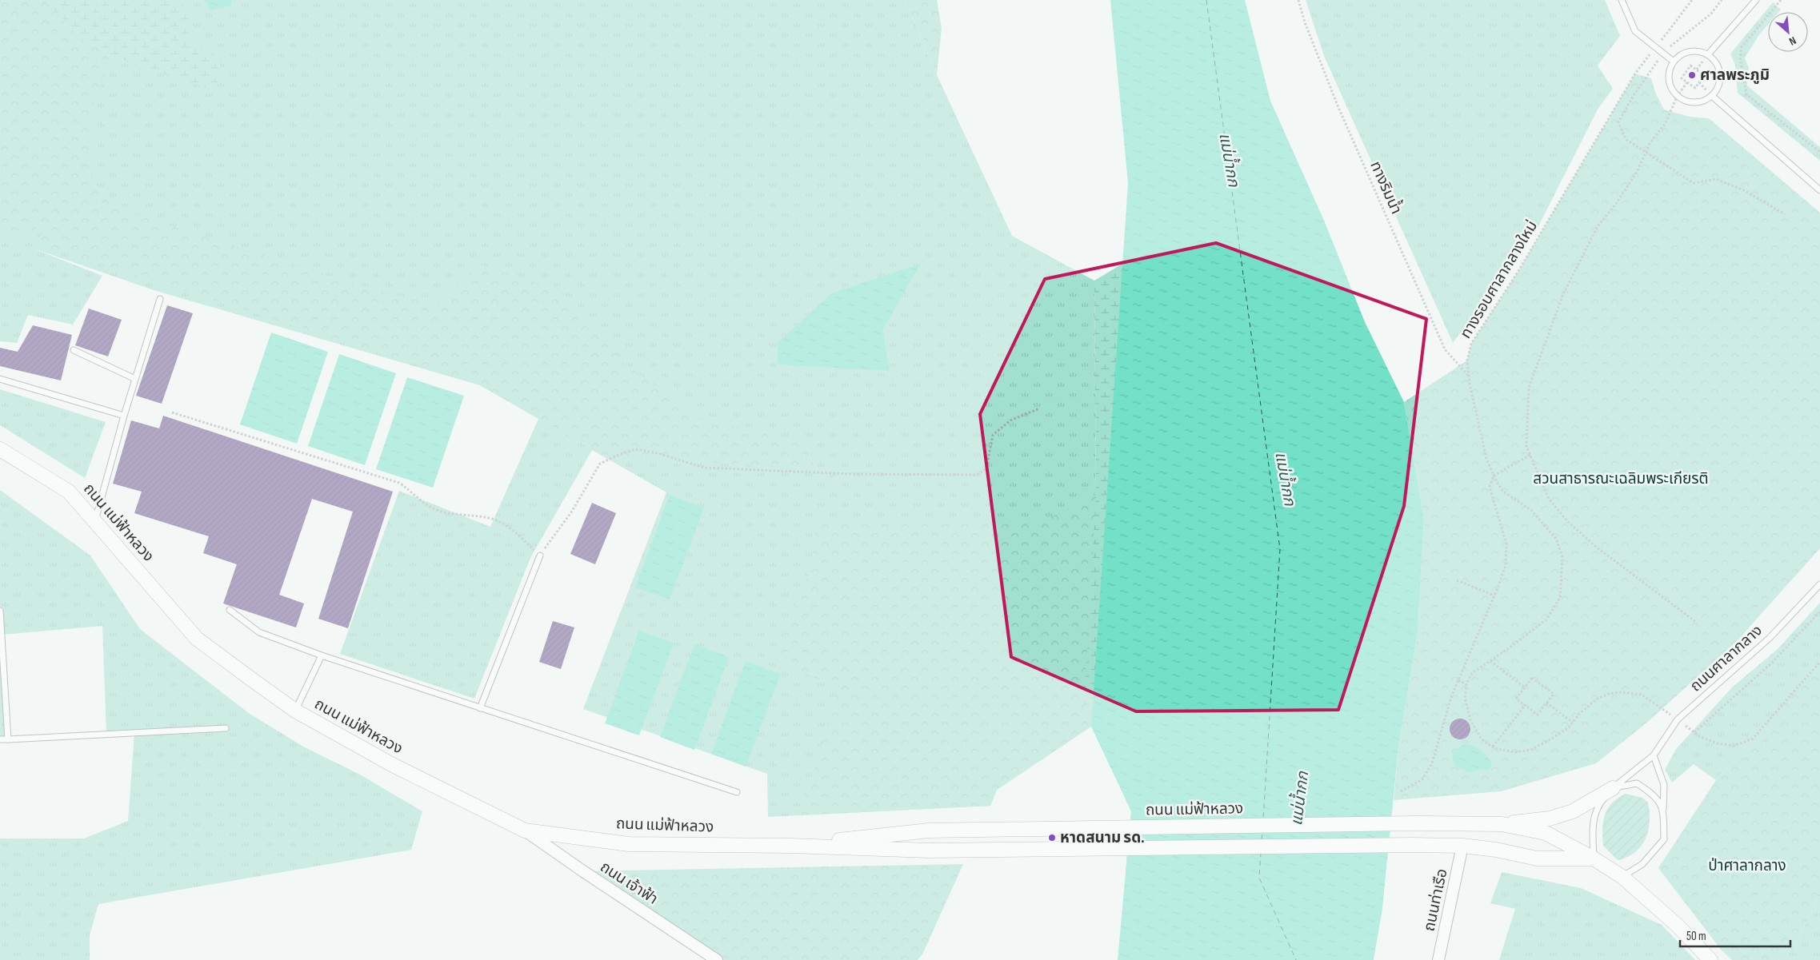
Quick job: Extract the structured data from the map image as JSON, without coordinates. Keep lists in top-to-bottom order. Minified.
{"streets":{"street":["ถนน แม่ฟ้าหลวง","ถนน เจ้าฟ้า","ถนนท่าเรือ"],"lane":["ถนนศาลากลาง"],"path":["ทางริมน้ำ","ทางรอบศาลากลางใหม่"]},"crossings":[["ทางริมน้ำ","ทางรอบศาลากลางใหม่"],["ถนน แม่ฟ้าหลวง","ถนนศาลากลาง"],["ถนน แม่ฟ้าหลวง","ถนน เจ้าฟ้า"],["ถนน แม่ฟ้าหลวง","ถนนท่าเรือ"]],"water":["แม่น้ำกก"],"parks":["สวนสาธารณะเฉลิมพระเกียรติ","ป่าศาลากลาง"],"places":["ศาลพระภูมิ","หาดสนาม รด."],"scale_bar":"50 m","north":"bottom right"}
